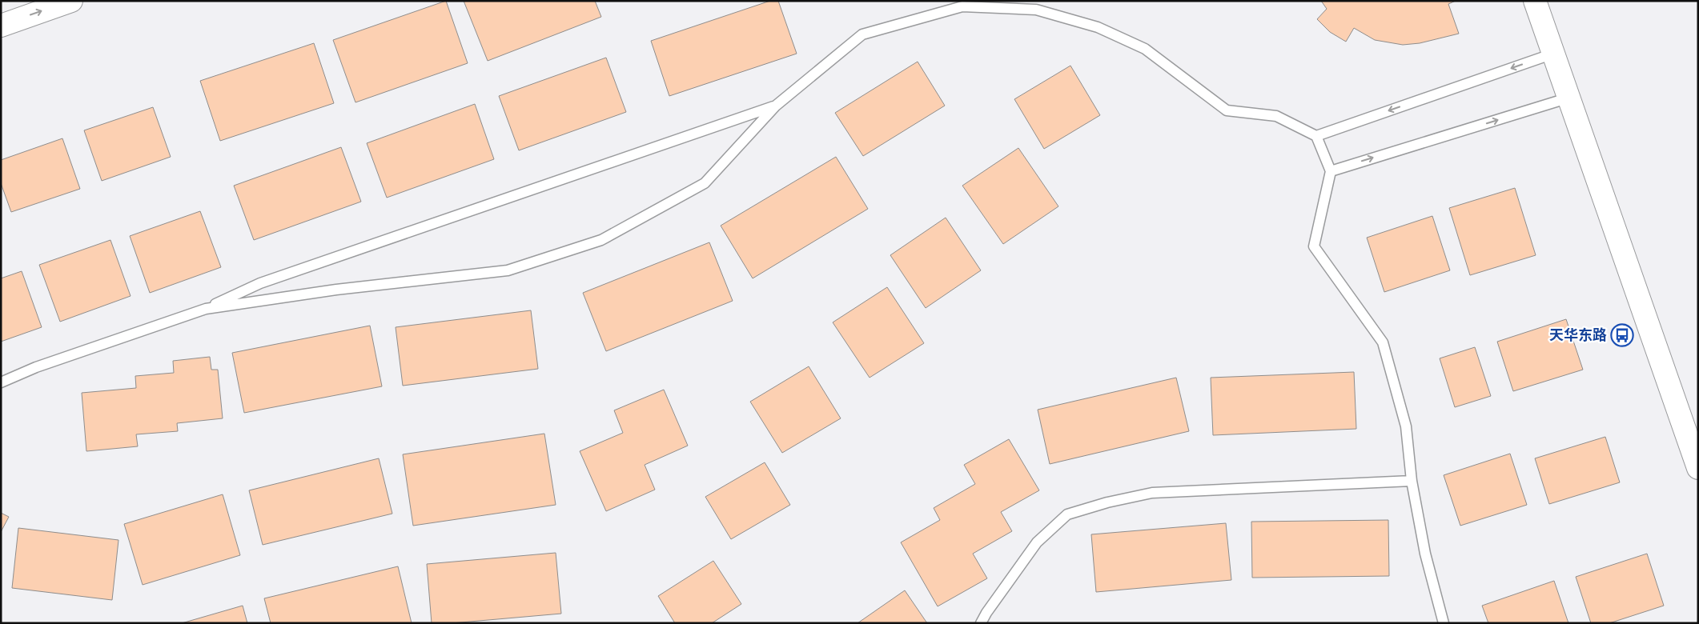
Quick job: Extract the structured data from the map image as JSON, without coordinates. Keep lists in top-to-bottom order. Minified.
{"places":{"bus stop":["天华东路"]}}
